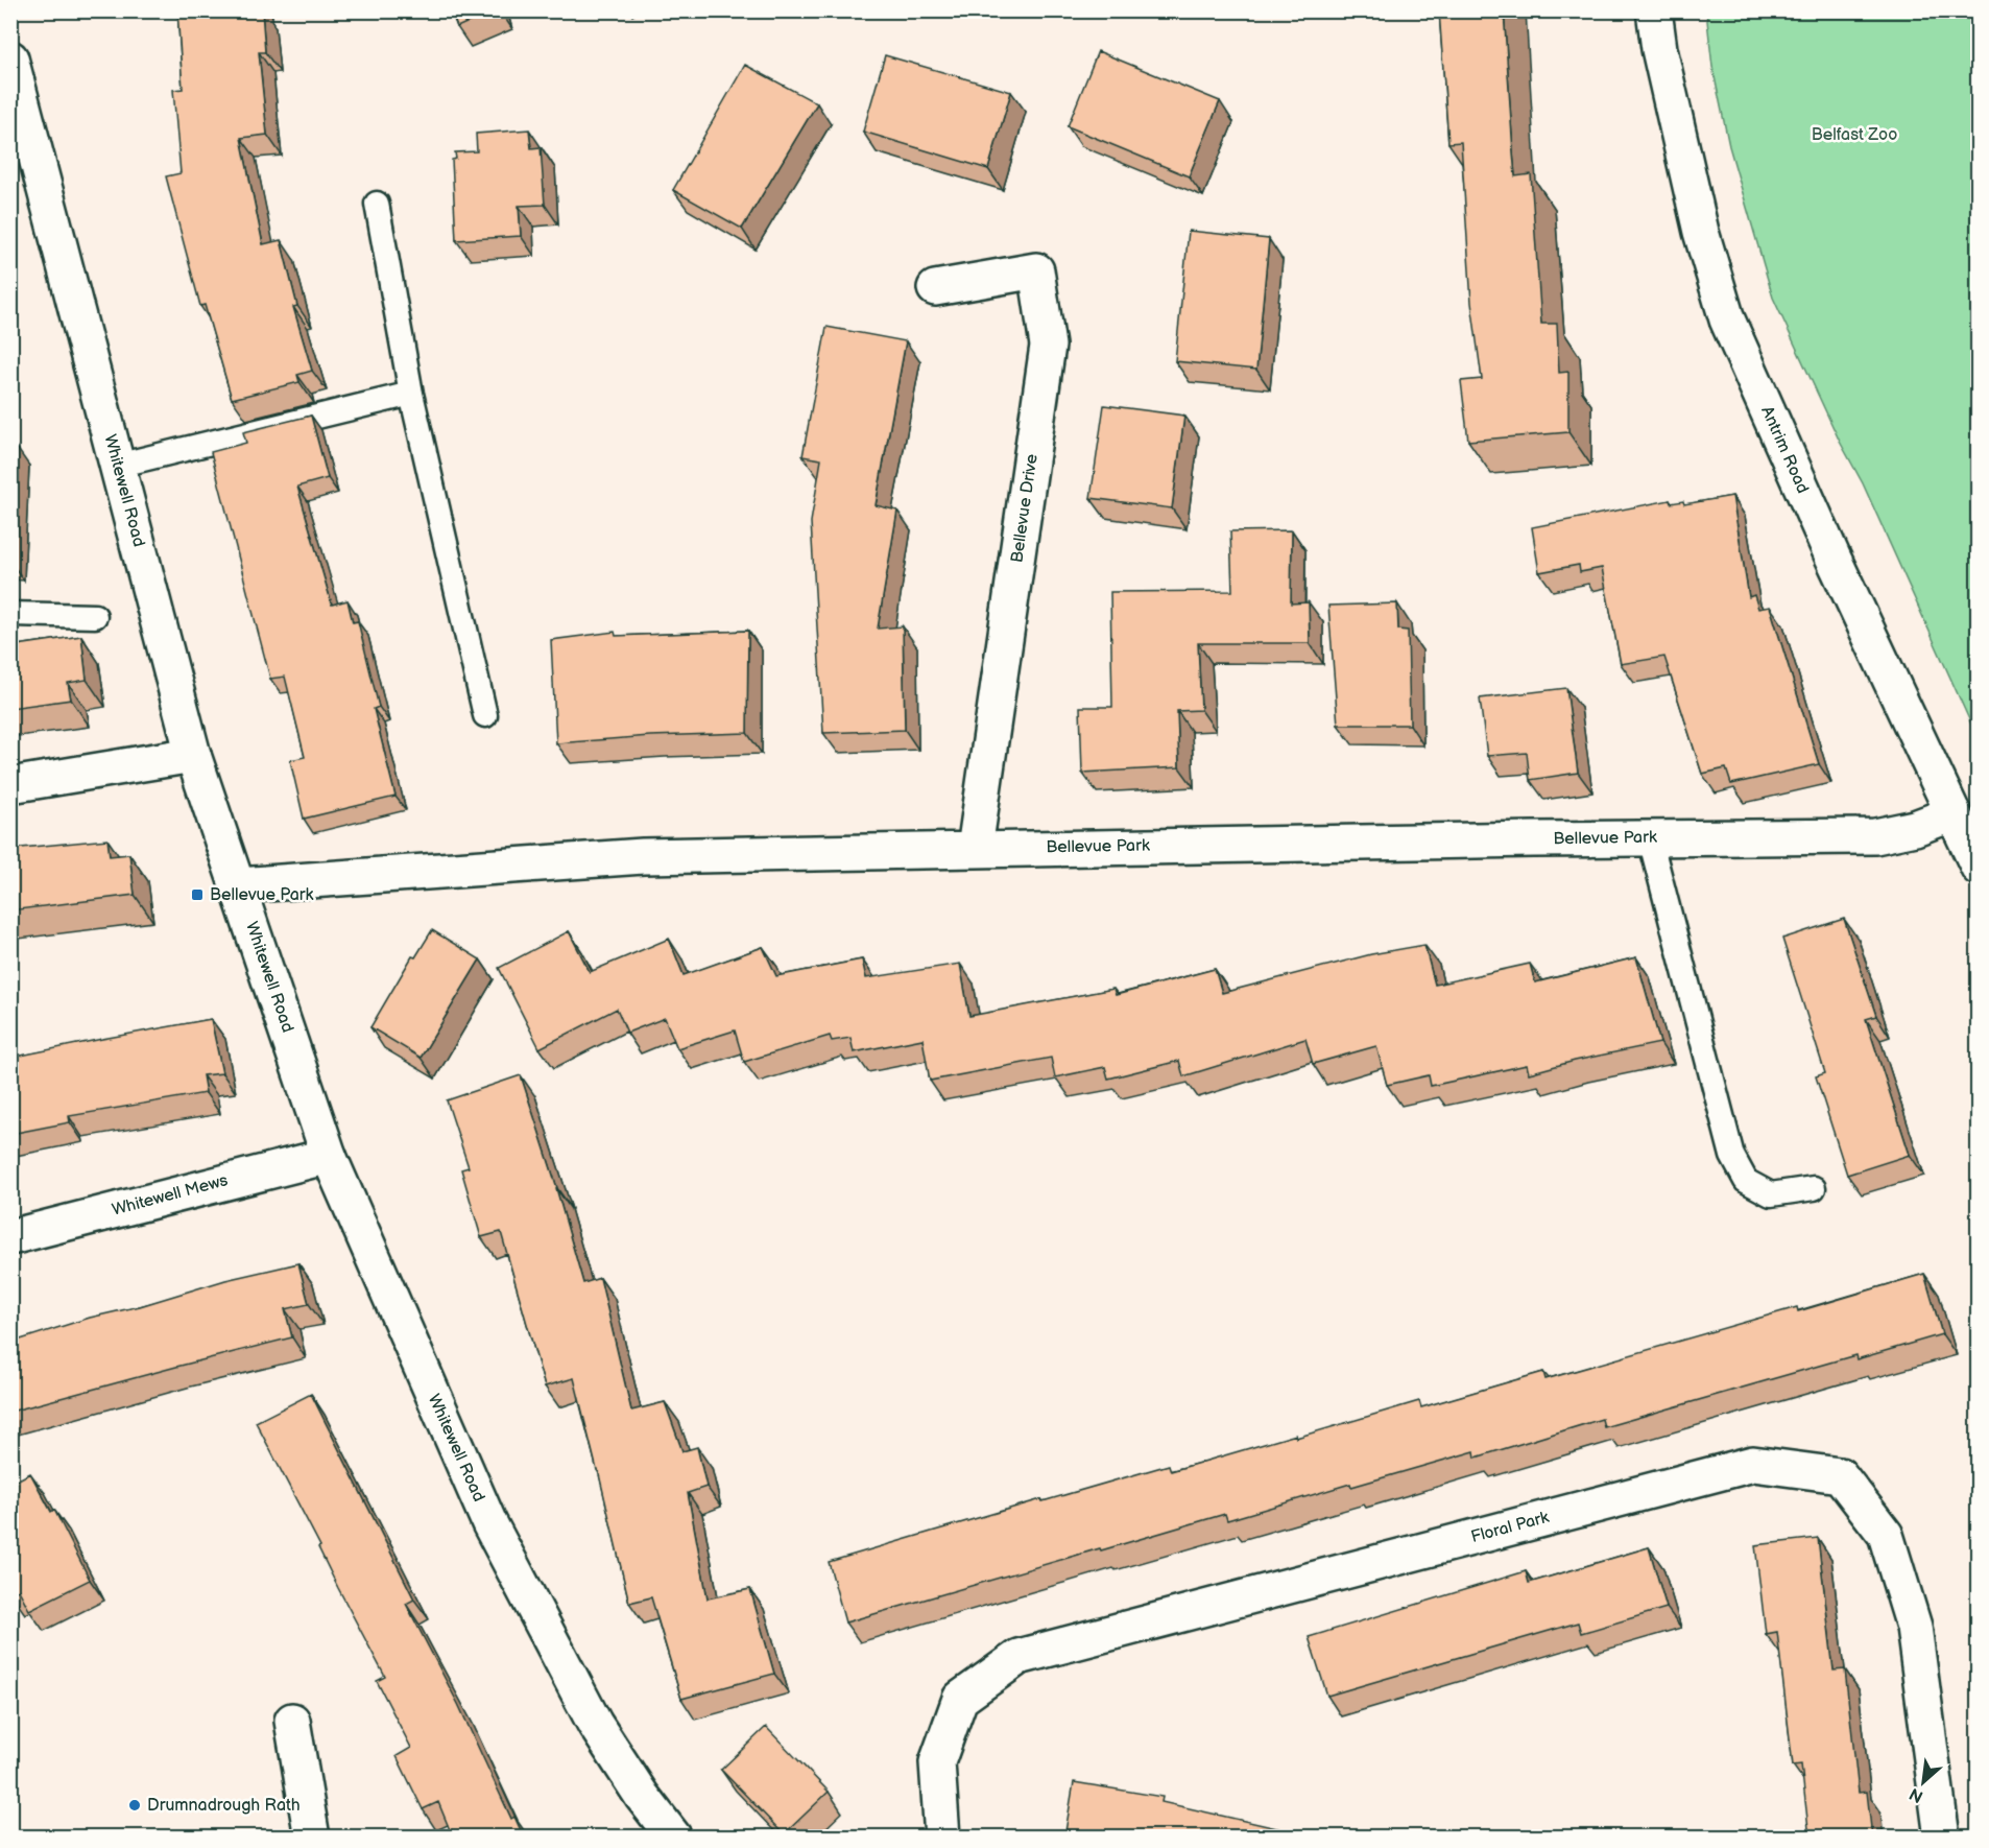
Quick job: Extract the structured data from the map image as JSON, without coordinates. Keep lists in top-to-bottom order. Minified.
{"streets":{"street":["Antrim Road","Whitewell Road","Bellevue Drive","Bellevue Park","Whitewell Mews","Floral Park"]},"crossings":[["Antrim Road","Bellevue Park"],["Whitewell Road","Bellevue Park"],["Whitewell Road","Whitewell Mews"],["Bellevue Drive","Bellevue Park"]],"parks":["Belfast Zoo"],"places":{"transit":["Bellevue Park"],"other":["Drumnadrough Rath"]},"north":"bottom left"}
